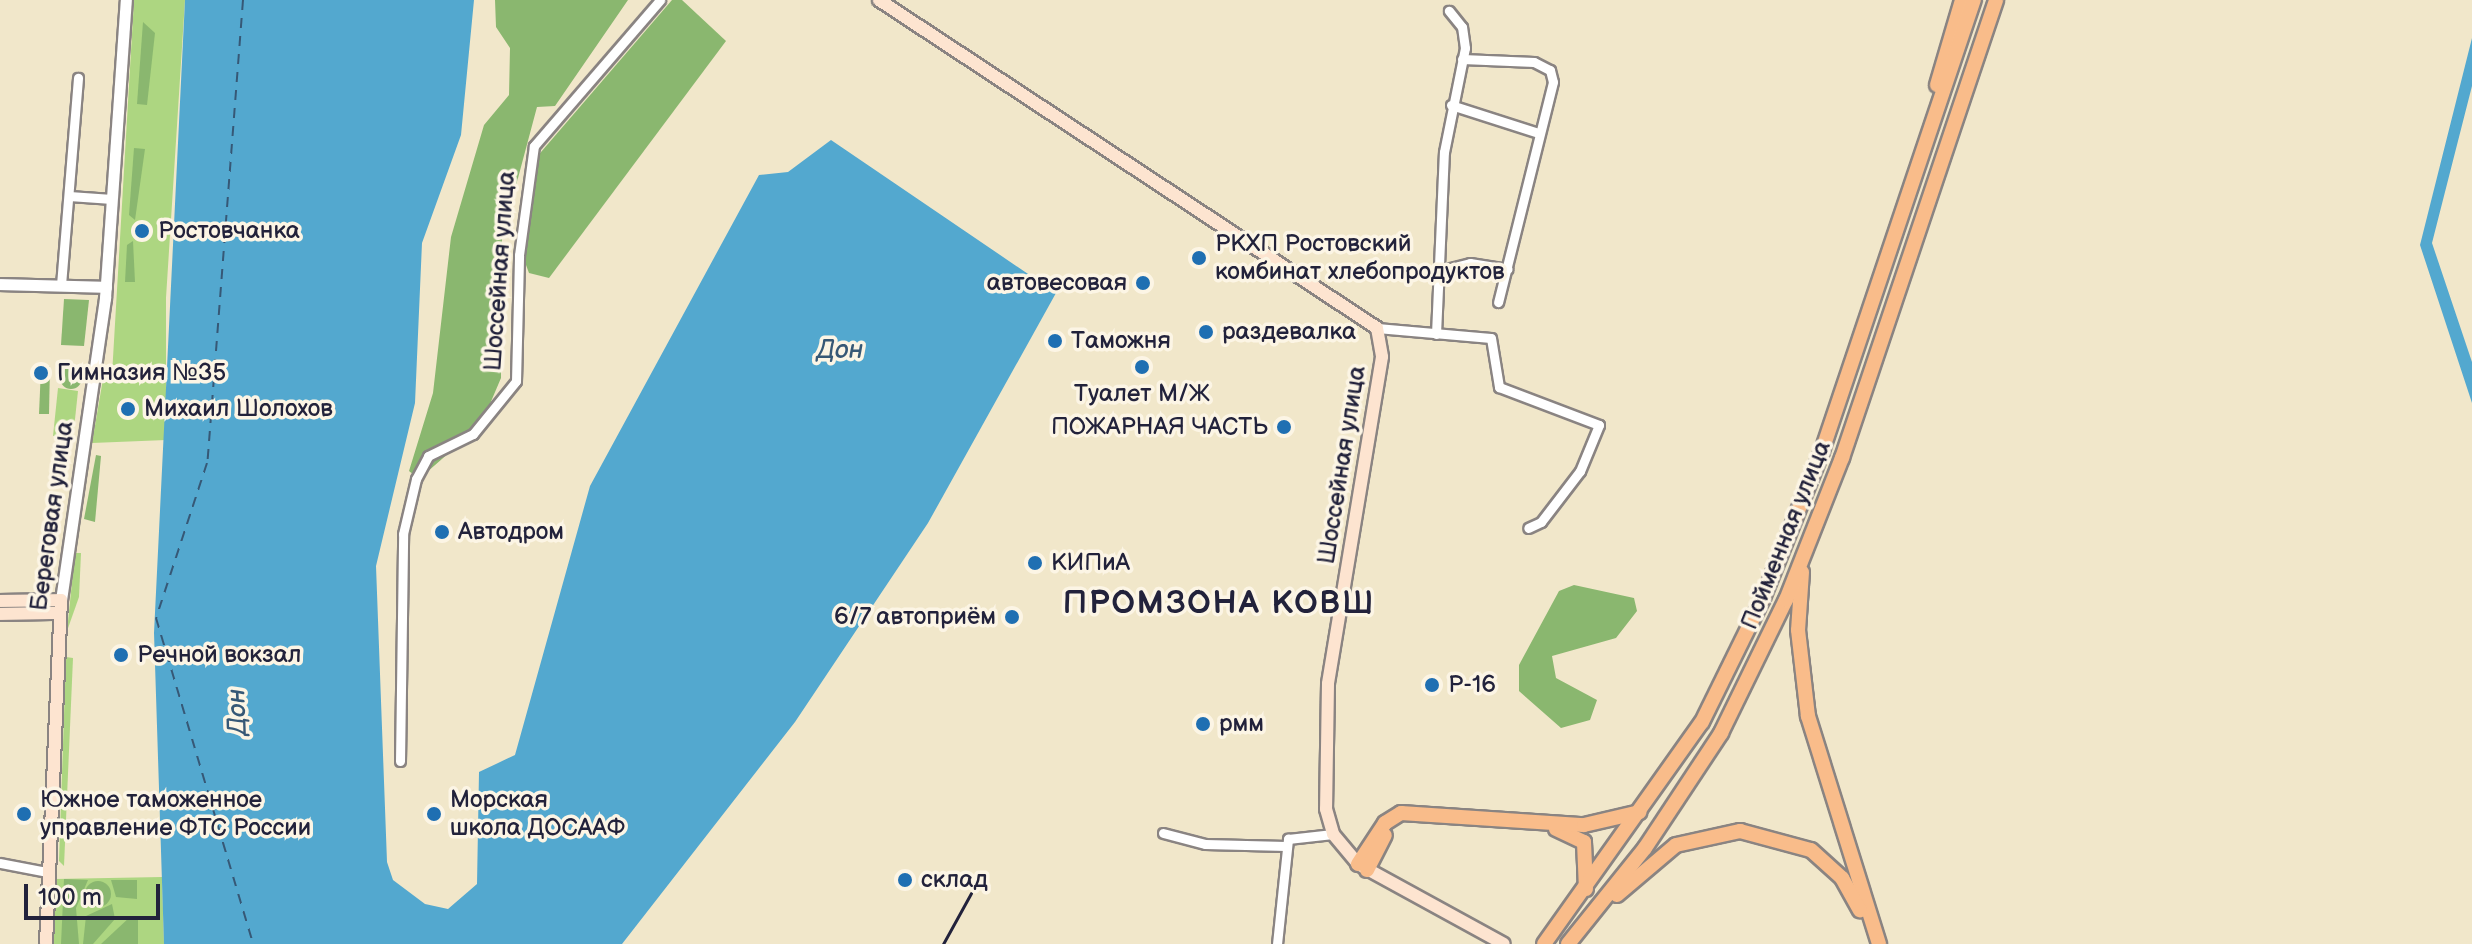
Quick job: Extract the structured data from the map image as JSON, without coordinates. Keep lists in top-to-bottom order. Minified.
{"streets":{"main road":["Шоссейная улица","Береговая улица","Пойменная улица"]},"districts":["ПРОМЗОНА КОВШ"],"water":["Дон"],"places":["Ростовчанка","РКХП Ростовский комбинат хлебопродуктов","автовесовая","раздевалка","Таможня","Туалет М/Ж","Гимназия №35","Михаил Шолохов","ПОЖАРНАЯ ЧАСТЬ","Автодром","КИПиА","6/7 автоприём","Речной вокзал","Р-16","рмм","Южное таможенное управление ФТС России","Морская школа ДОСААФ","склад"],"scale_bar":"100 m"}
